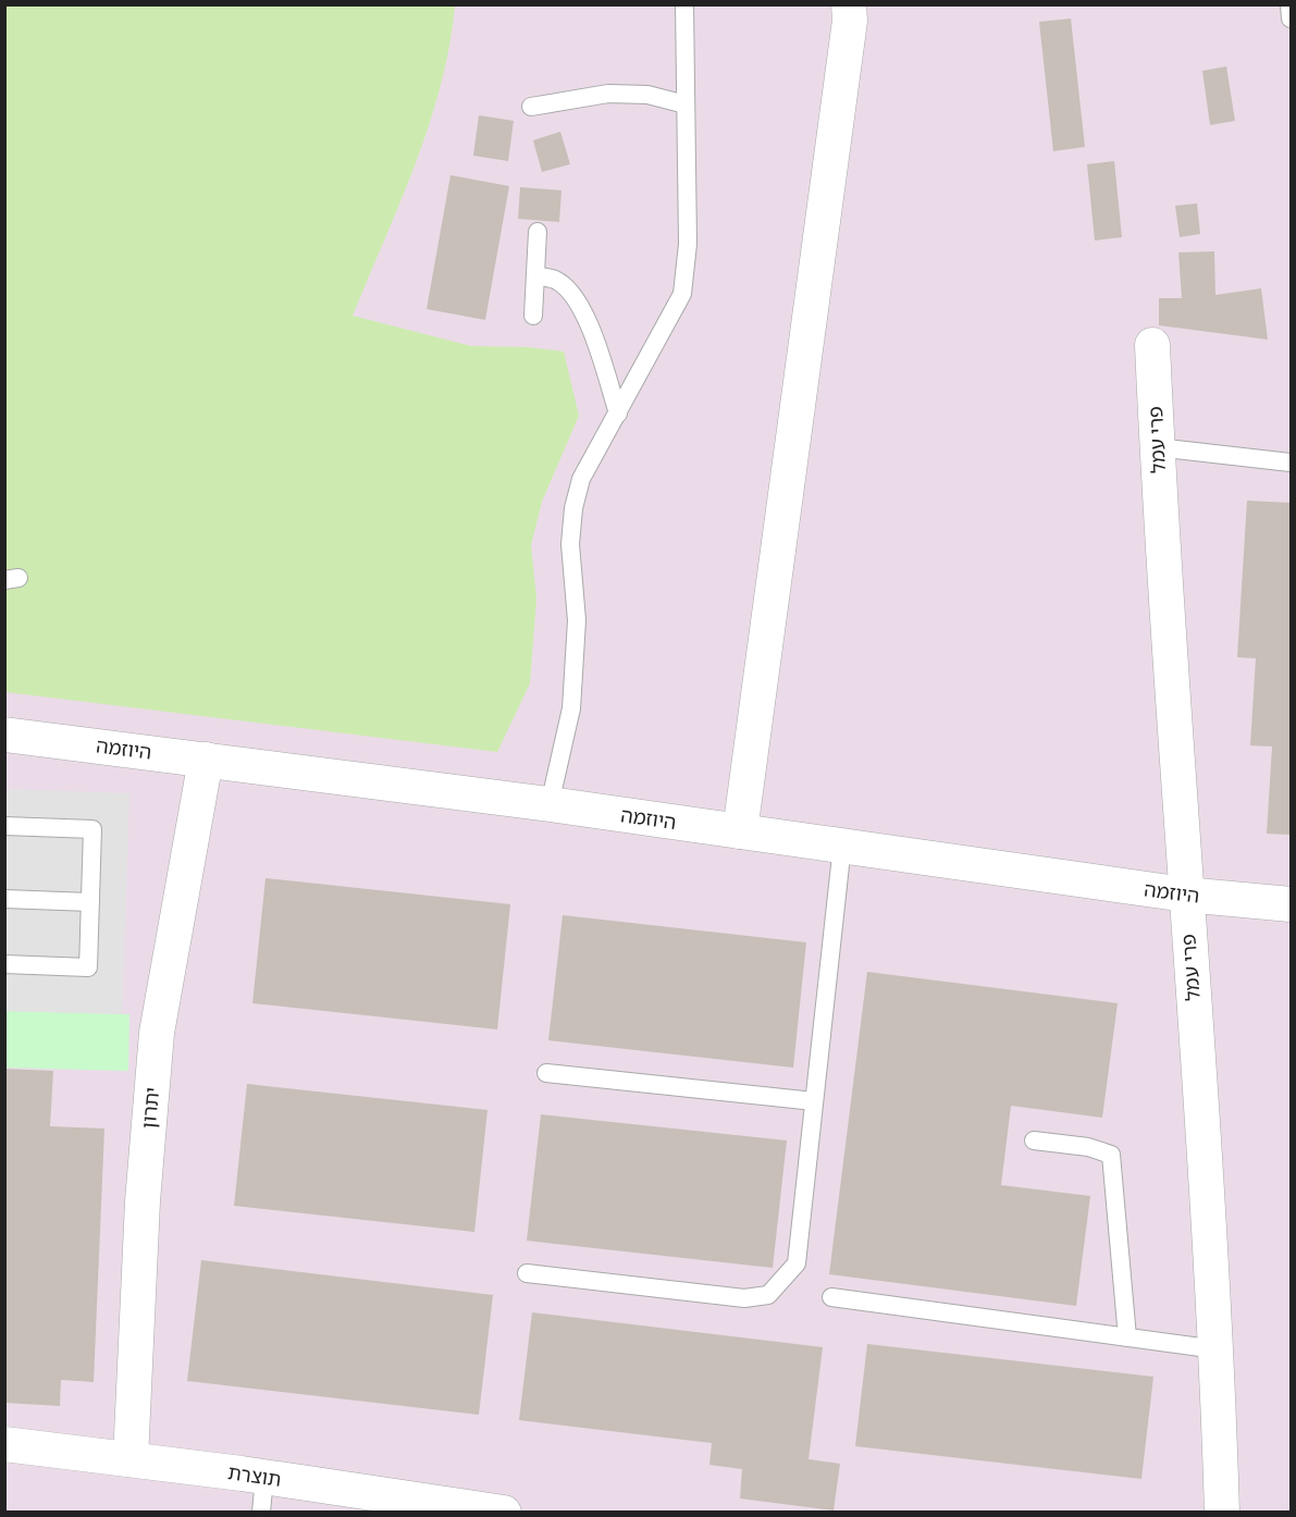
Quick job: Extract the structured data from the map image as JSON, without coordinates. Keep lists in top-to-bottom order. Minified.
{"streets":{"street":["פרי עמל","היוזמה","יתרון","תוצרת"]},"crossings":[["פרי עמל","היוזמה"],["היוזמה","יתרון"],["יתרון","תוצרת"]]}
